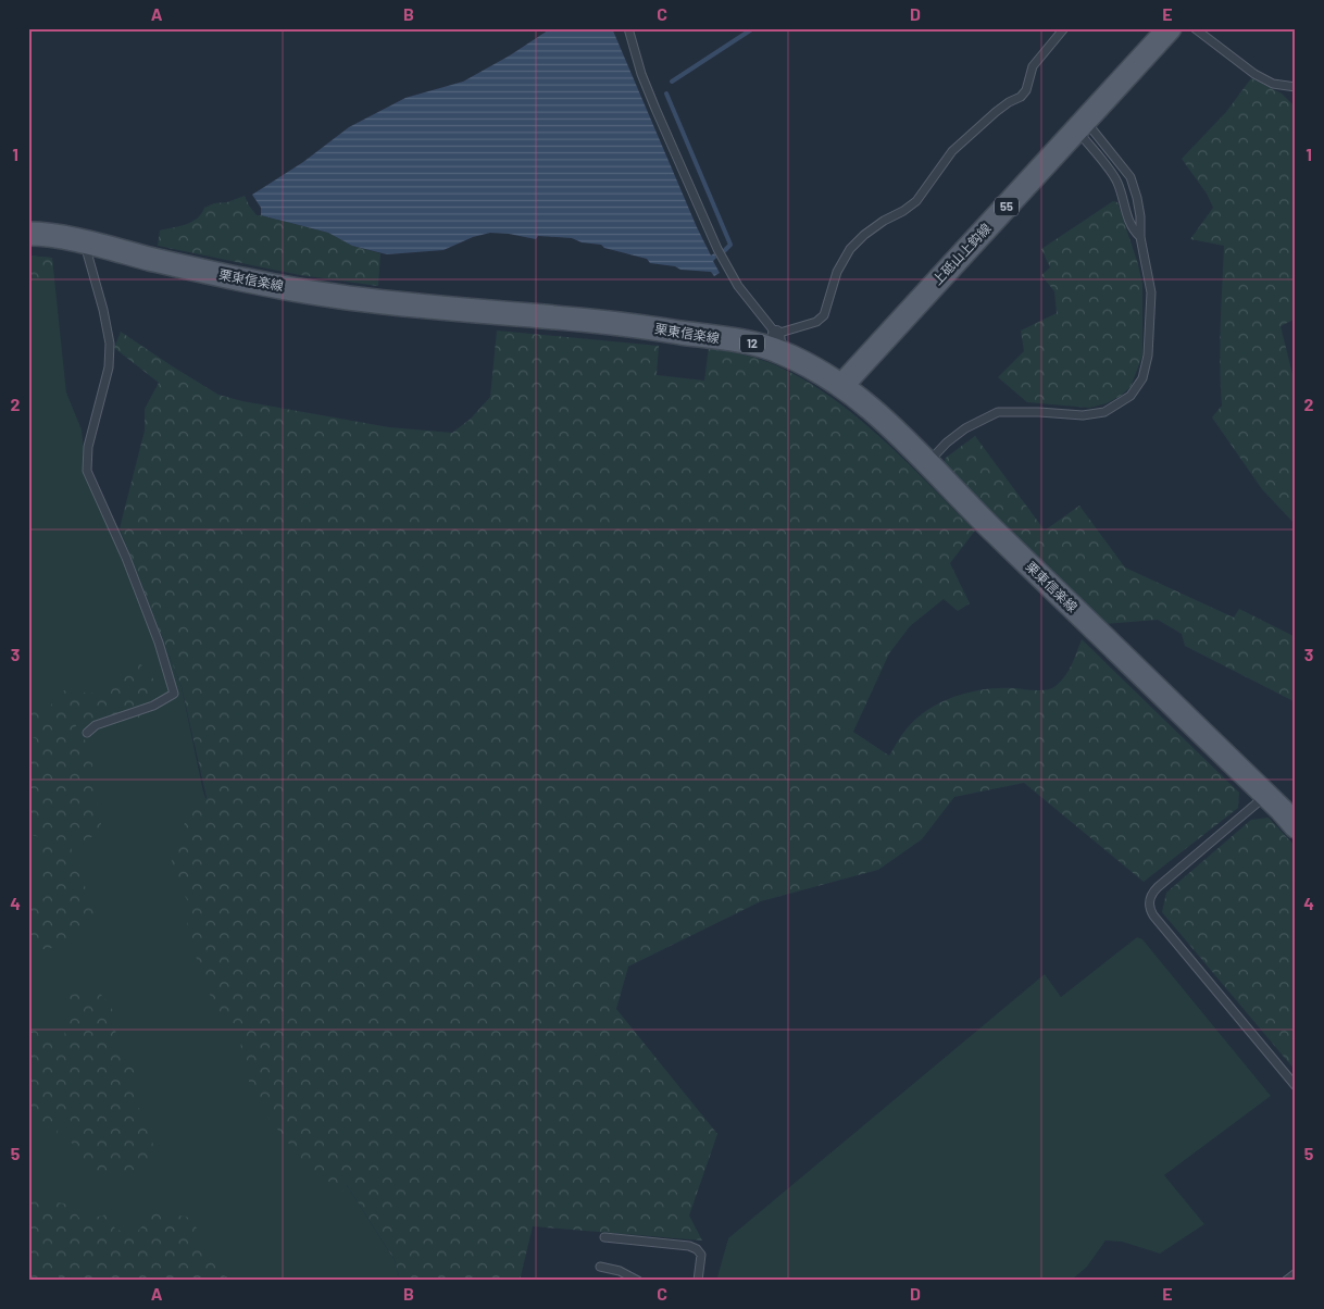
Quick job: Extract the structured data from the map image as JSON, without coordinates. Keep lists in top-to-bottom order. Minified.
{"streets":{"main road":["55","上砥山上鈎線","栗東信楽線","12"]},"crossings":[["上砥山上鈎線","栗東信楽線"]],"grid":{"columns":["A","B","C","D","E"],"rows":["1","2","3","4","5"]}}
